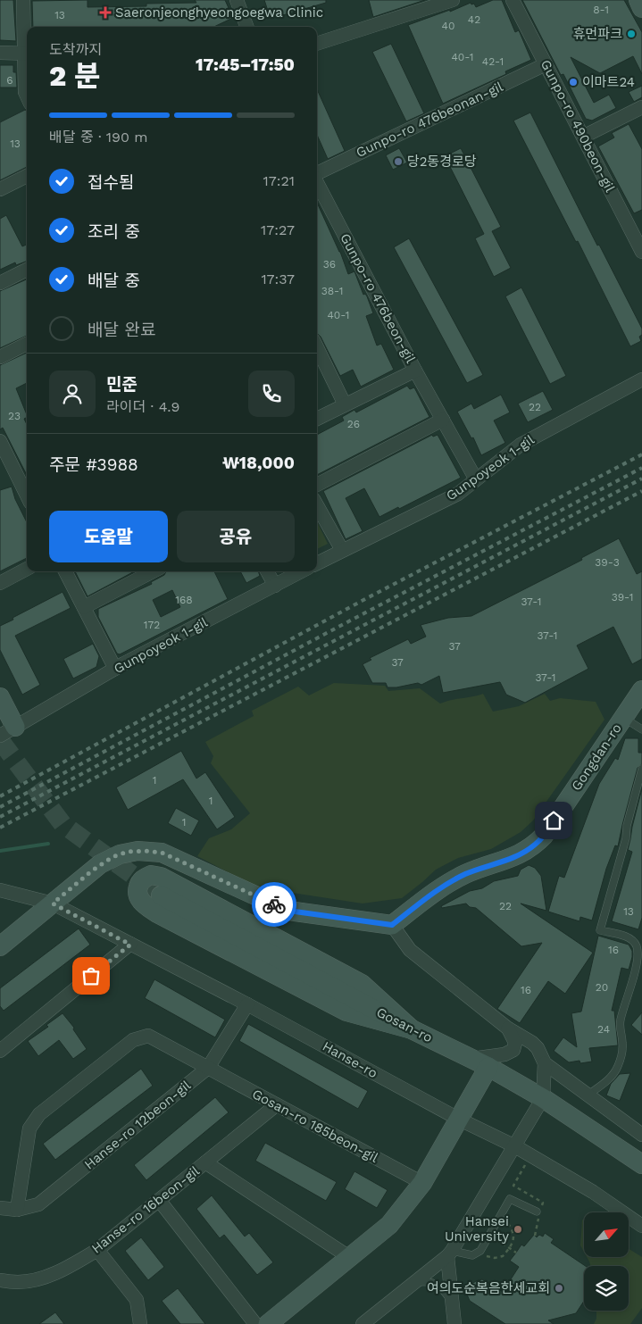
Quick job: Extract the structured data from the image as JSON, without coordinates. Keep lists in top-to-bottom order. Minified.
{"streets":{"street":["Gunpo-ro 476beonan-gil","Gunpo-ro 490beon-gil","Gunpo-ro 476beon-gil","Gunpoyeok 1-gil","Gongdan-ro","Gosan-ro","Hanse-ro","Hanse-ro 12beon-gil","Gosan-ro 185beon-gil","Hanse-ro 16beon-gil"]},"crossings":[["Gunpo-ro 476beonan-gil","Gunpo-ro 490beon-gil"],["Gunpo-ro 476beon-gil","Gunpoyeok 1-gil"],["Hanse-ro","Hanse-ro 12beon-gil"],["Hanse-ro 12beon-gil","Gosan-ro 185beon-gil"],["Gosan-ro 185beon-gil","Hanse-ro 16beon-gil"]],"places":{"health":["Saeronjeonghyeongoegwa Clinic"],"other":["휴먼파크","이마트24","당2동경로당","Hansei University","여의도순복음한세교회"]},"house_numbers":["8-1","13","42","40","40-1","42-1","6","13","36","38-1","40-1","22","23","26","39-3","39-1","168","37-1","172","37-1","37","37","37-1","1","1","1","22","13","16","20","16","24"],"north":"top right","page":{"heading":["2 분","도착까지","17:45–17:50"],"panel":["민준","라이더 · 4.9","주문 #3988","₩18,000"],"bar":"배달 중 · 190 m","list":[["접수됨","17:21"],["조리 중","17:27"],["배달 중","17:37"],"배달 완료"],"buttons":["도움말","공유"]}}
